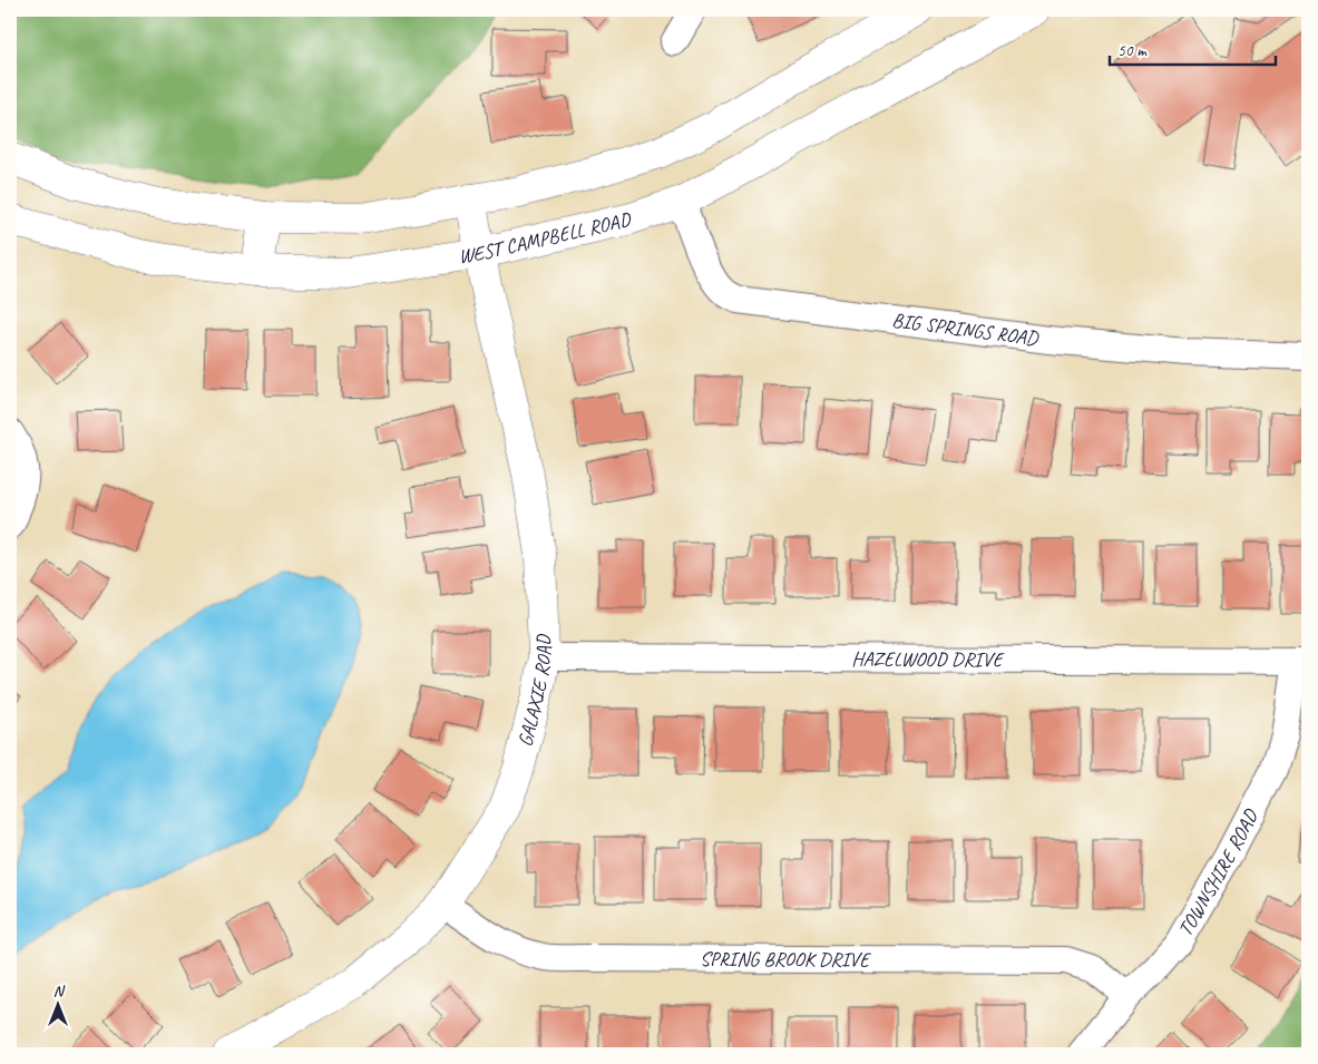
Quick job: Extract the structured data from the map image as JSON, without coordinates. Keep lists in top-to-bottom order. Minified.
{"streets":{"main road":["WEST CAMPBELL ROAD","GALAXIE ROAD"],"street":["BIG SPRINGS ROAD","HAZELWOOD DRIVE","TOWNSHIRE ROAD","SPRING BROOK DRIVE"]},"crossings":[["WEST CAMPBELL ROAD","BIG SPRINGS ROAD"],["WEST CAMPBELL ROAD","GALAXIE ROAD"],["HAZELWOOD DRIVE","GALAXIE ROAD"],["HAZELWOOD DRIVE","TOWNSHIRE ROAD"],["GALAXIE ROAD","SPRING BROOK DRIVE"],["TOWNSHIRE ROAD","SPRING BROOK DRIVE"]],"scale_bar":"50 m","north":"top"}
